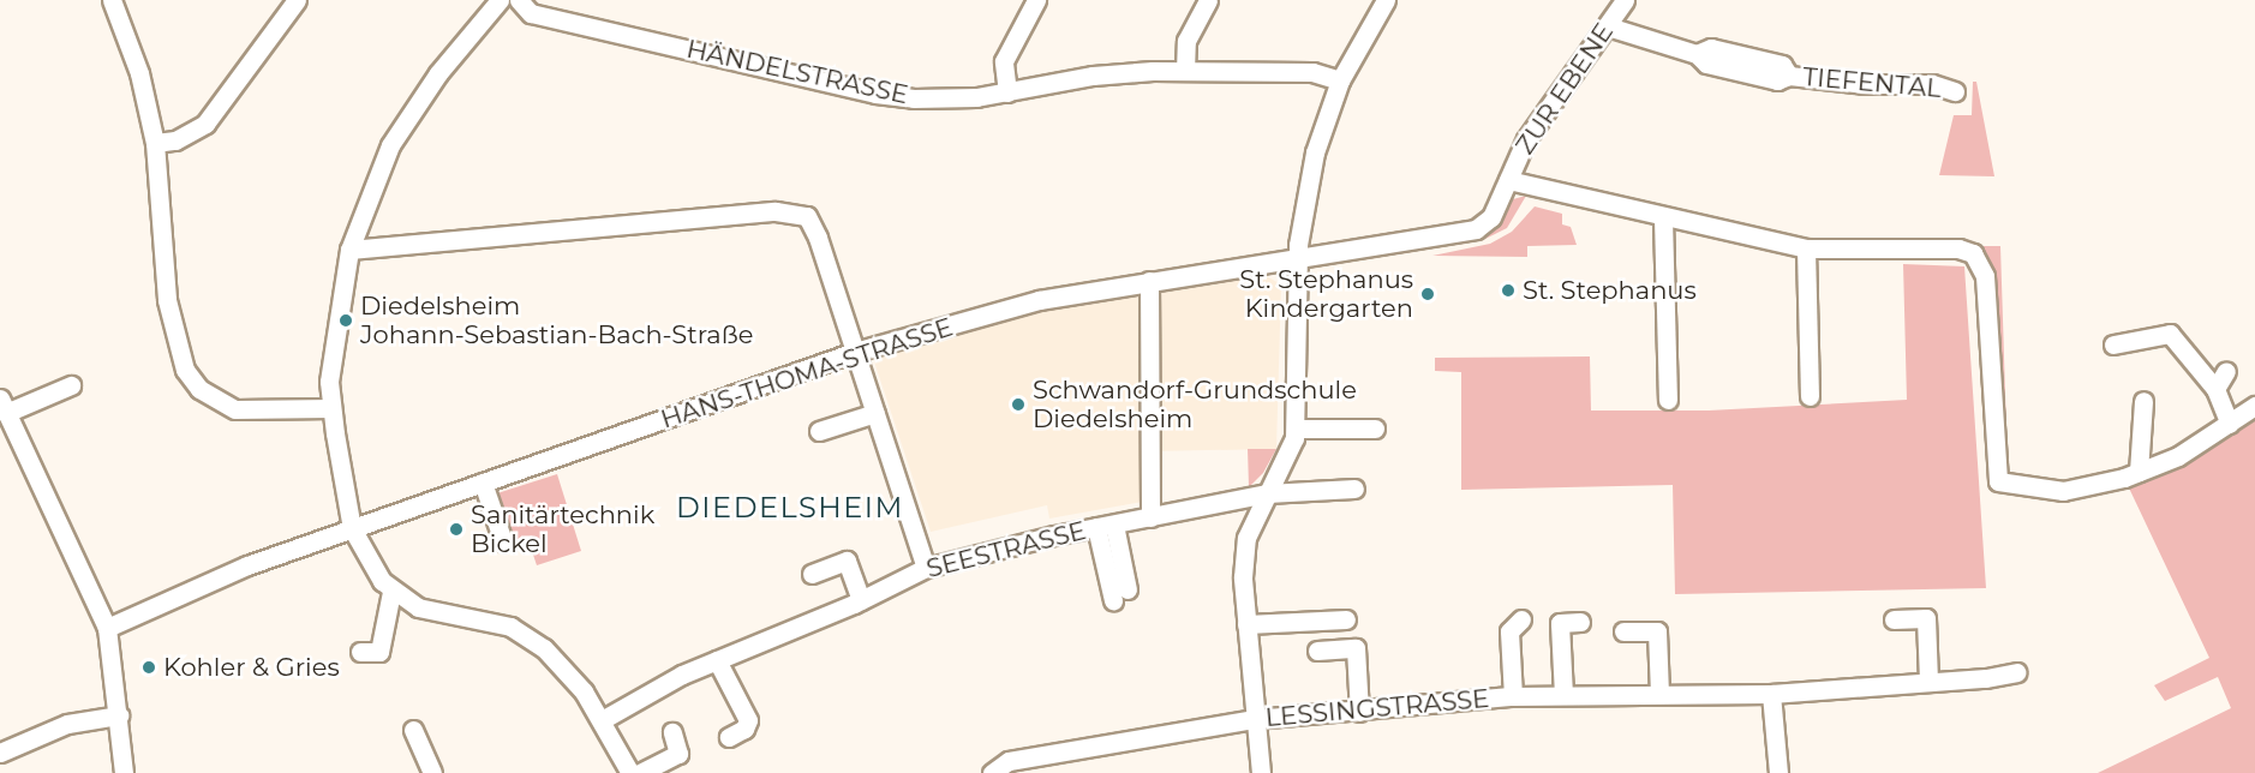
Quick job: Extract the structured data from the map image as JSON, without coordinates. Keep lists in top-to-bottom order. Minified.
{"streets":{"street":["HÄNDELSTRASSE","TIEFENTAL","ZUR EBENE","HANS-THOMA-STRASSE","SEESTRASSE","LESSINGSTRASSE"]},"crossings":[["TIEFENTAL","ZUR EBENE"],["ZUR EBENE","HANS-THOMA-STRASSE"]],"districts":["DIEDELSHEIM"],"places":["St. Stephanus","St. Stephanus Kindergarten","Diedelsheim Johann-Sebastian-Bach-Straße","Schwandorf-Grundschule Diedelsheim","Sanitärtechnik Bickel","Kohler & Gries"]}
